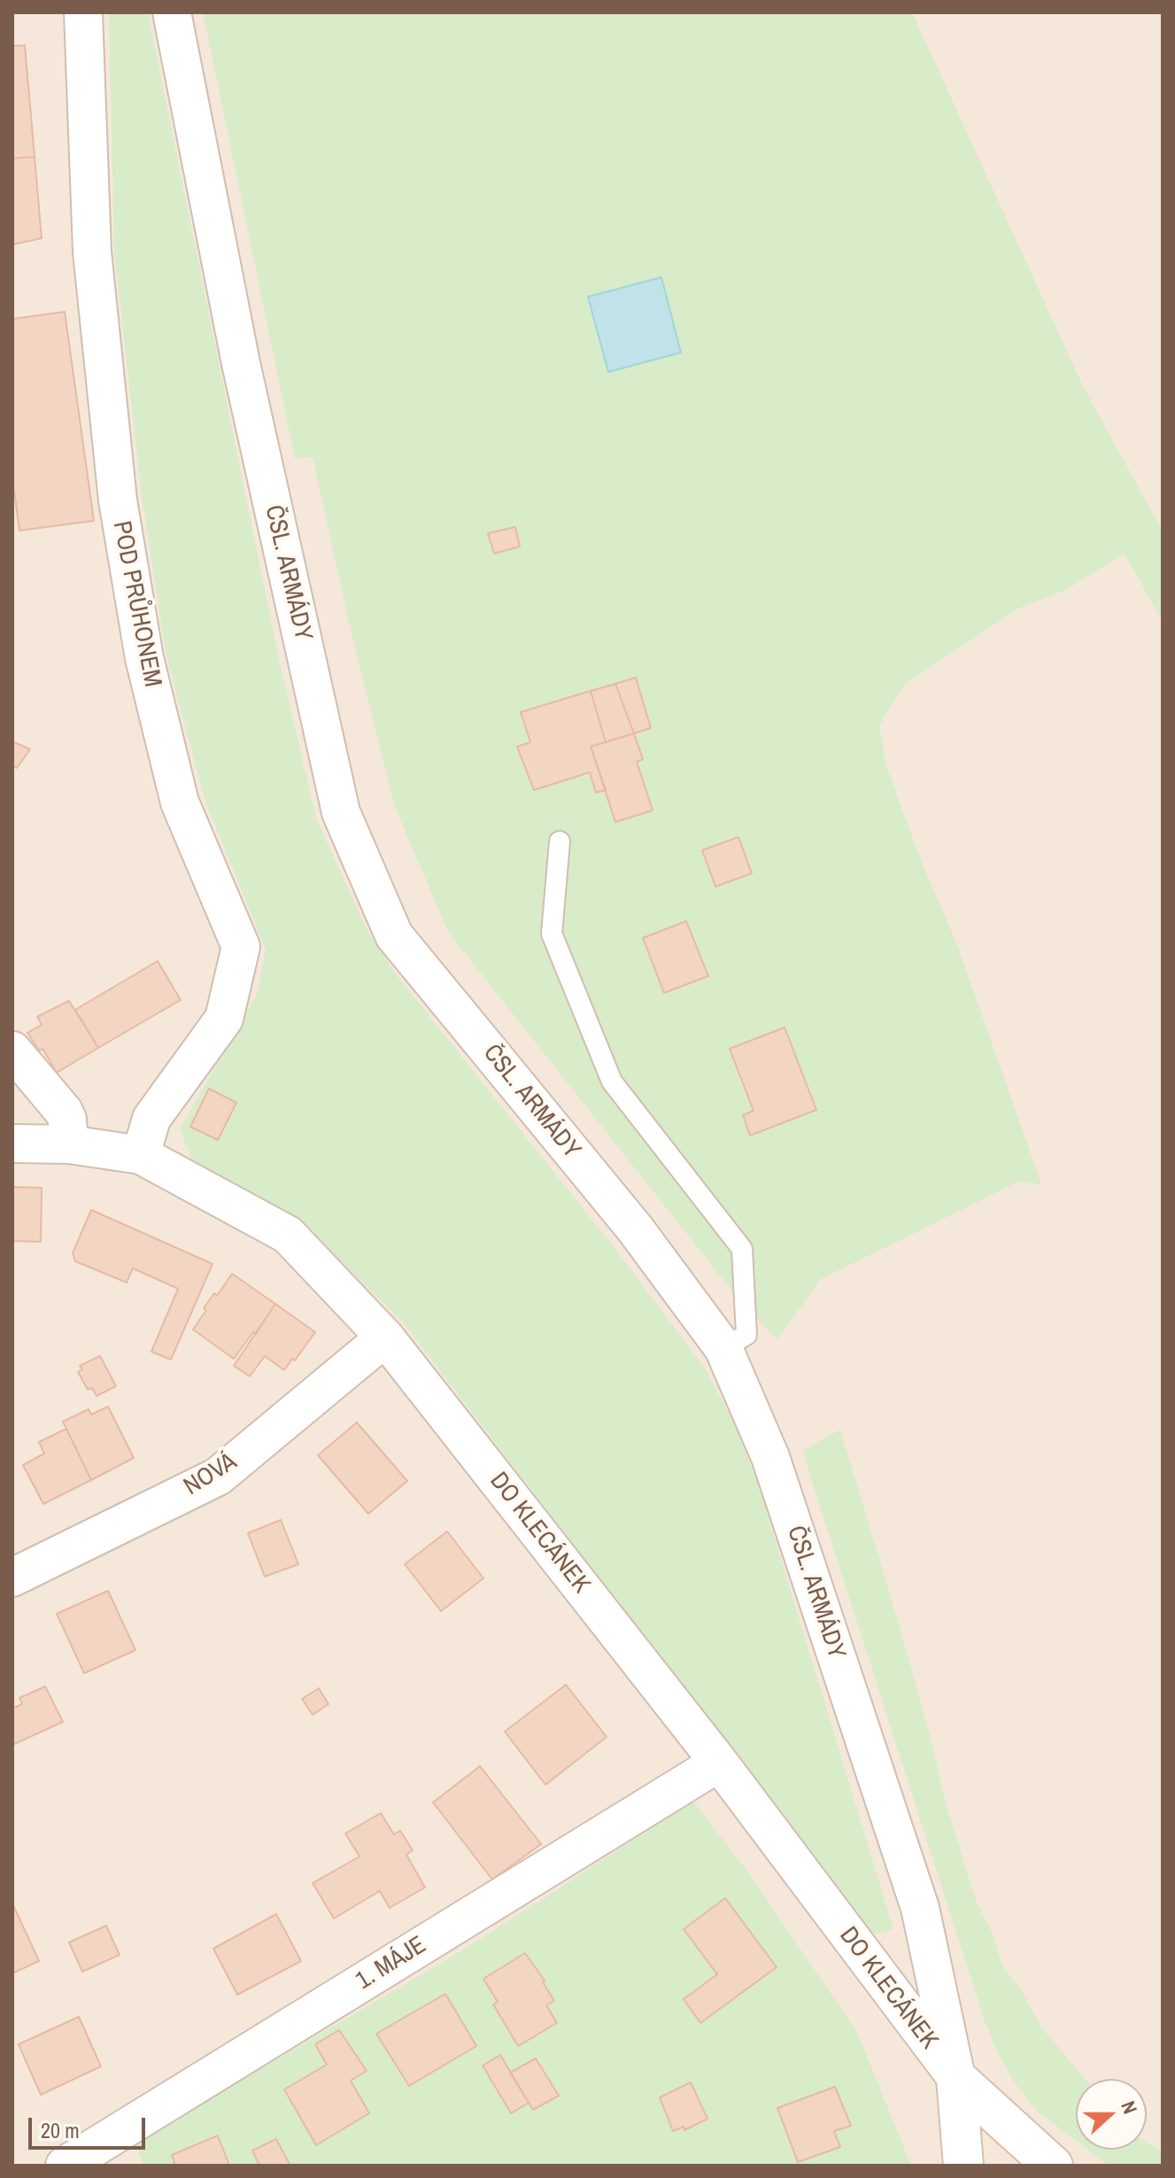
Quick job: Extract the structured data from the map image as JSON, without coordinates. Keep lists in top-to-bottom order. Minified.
{"streets":{"street":["ČSL. ARMÁDY","POD PRŮHONEM","NOVÁ","DO KLECÁNEK","1. MÁJE"]},"crossings":[["ČSL. ARMÁDY","DO KLECÁNEK"],["POD PRŮHONEM","DO KLECÁNEK"],["NOVÁ","DO KLECÁNEK"],["DO KLECÁNEK","1. MÁJE"]],"scale_bar":"20 m","north":"right"}
